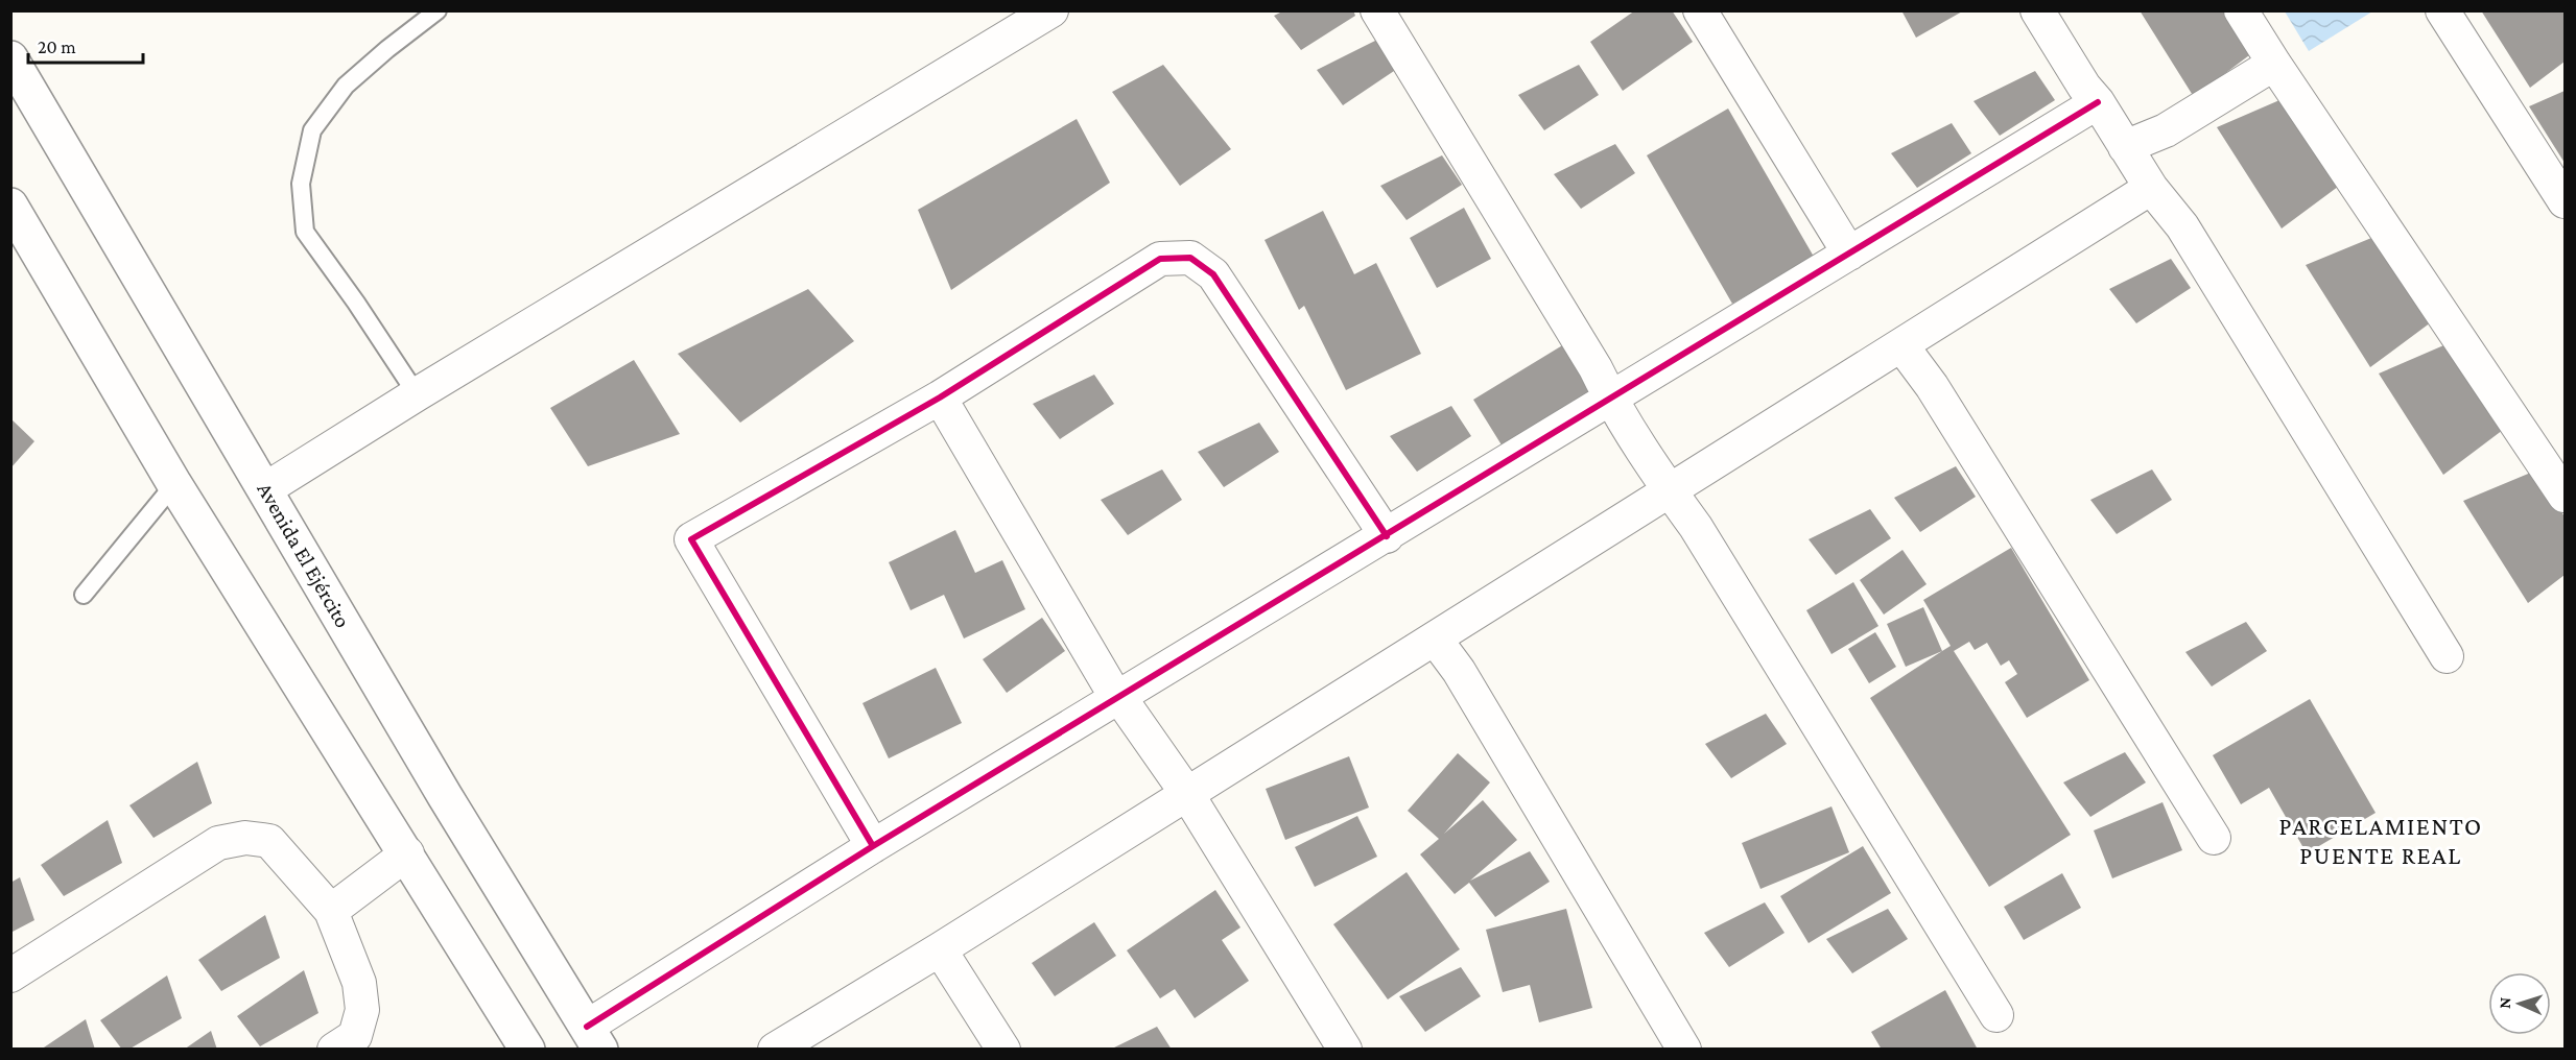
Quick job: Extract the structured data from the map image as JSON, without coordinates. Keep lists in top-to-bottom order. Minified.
{"streets":{"street":["Avenida El Ejército"]},"districts":["PARCELAMIENTO PUENTE REAL"],"scale_bar":"20 m","north":"left"}
